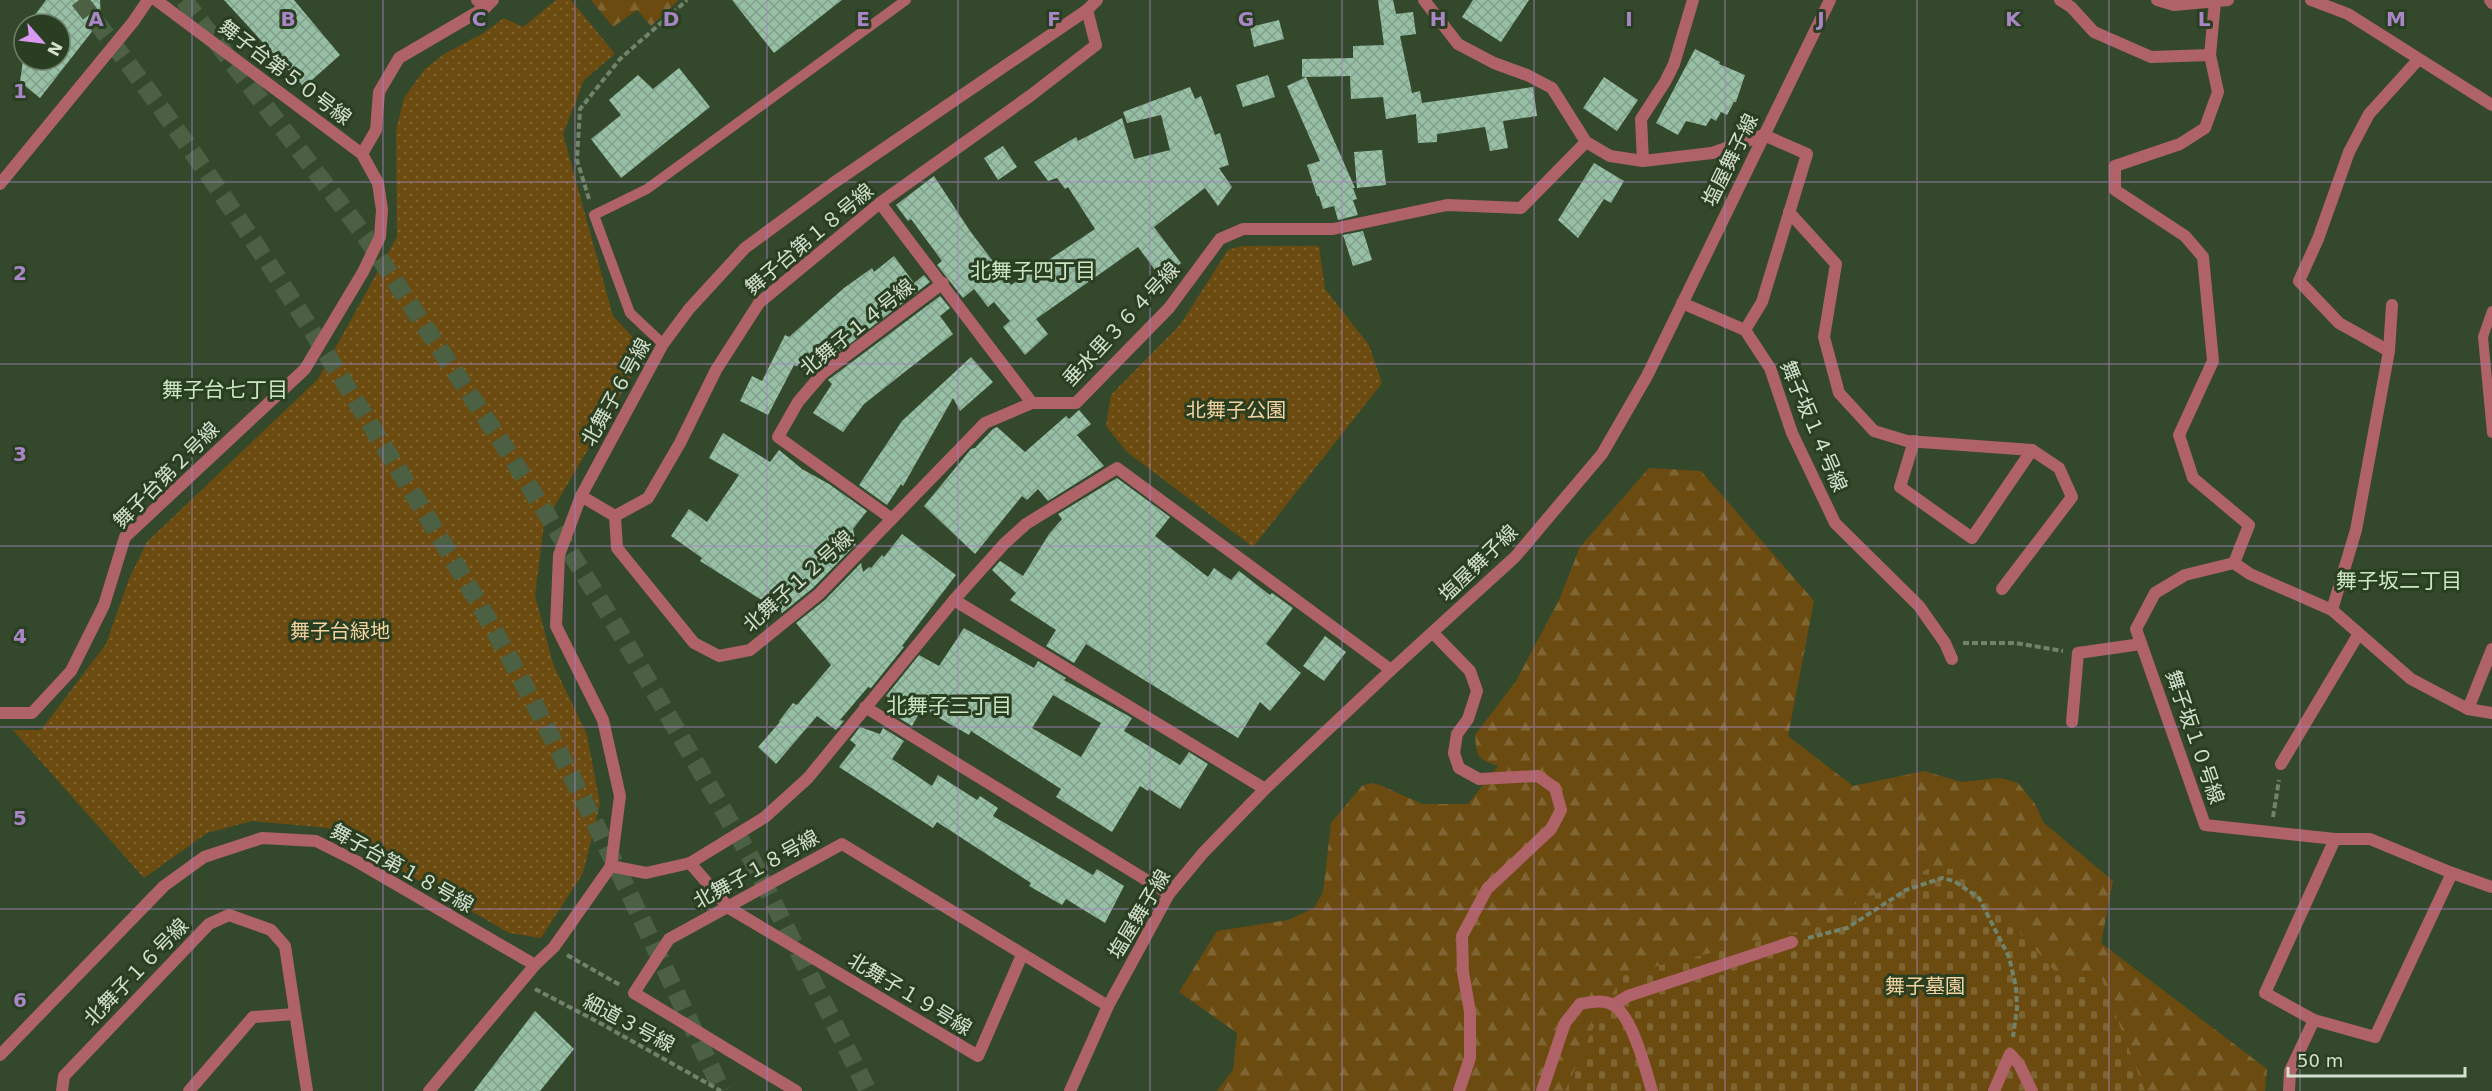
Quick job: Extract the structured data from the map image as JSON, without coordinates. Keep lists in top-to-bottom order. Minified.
{"streets":{"street":["舞子台第５０号線","塩屋舞子線","舞子台第１８号線","垂水里３６４号線","北舞子１４号線","北舞子６号線","舞子坂１４号線","舞子台第２号線","北舞子１２号線","舞子坂１０号線","北舞子１８号線","北舞子１６号線","北舞子１９号線"],"path":["細道３号線"]},"crossings":[["舞子台第５０号線","舞子台第２号線"],["塩屋舞子線","北舞子１８号線"],["舞子台第１８号線","北舞子６号線"],["舞子台第１８号線","北舞子１２号線"],["垂水里３６４号線","北舞子１２号線"],["北舞子１４号線","北舞子１２号線"],["北舞子６号線","細道３号線"],["北舞子１８号線","北舞子１９号線"]],"districts":["北舞子四丁目","舞子台七丁目","舞子坂二丁目","北舞子三丁目"],"parks":["北舞子公園","舞子台緑地","舞子墓園"],"scale_bar":"50 m","north":"bottom right","grid":{"columns":["A","B","C","D","E","F","G","H","I","J","K","L","M"],"rows":["1","2","3","4","5","6"]}}
